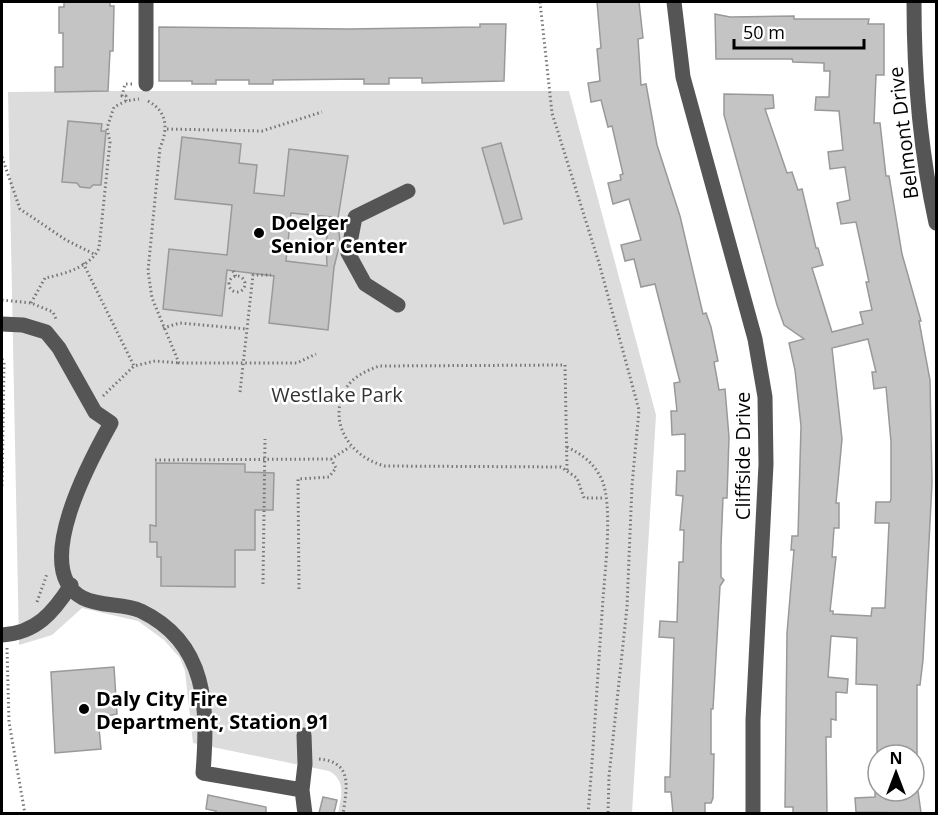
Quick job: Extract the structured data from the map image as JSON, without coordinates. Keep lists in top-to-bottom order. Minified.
{"streets":{"street":["Belmont Drive","Cliffside Drive"]},"parks":["Westlake Park"],"places":["Doelger Senior Center","Daly City Fire Department, Station 91"],"scale_bar":"50 m","north":"top"}
